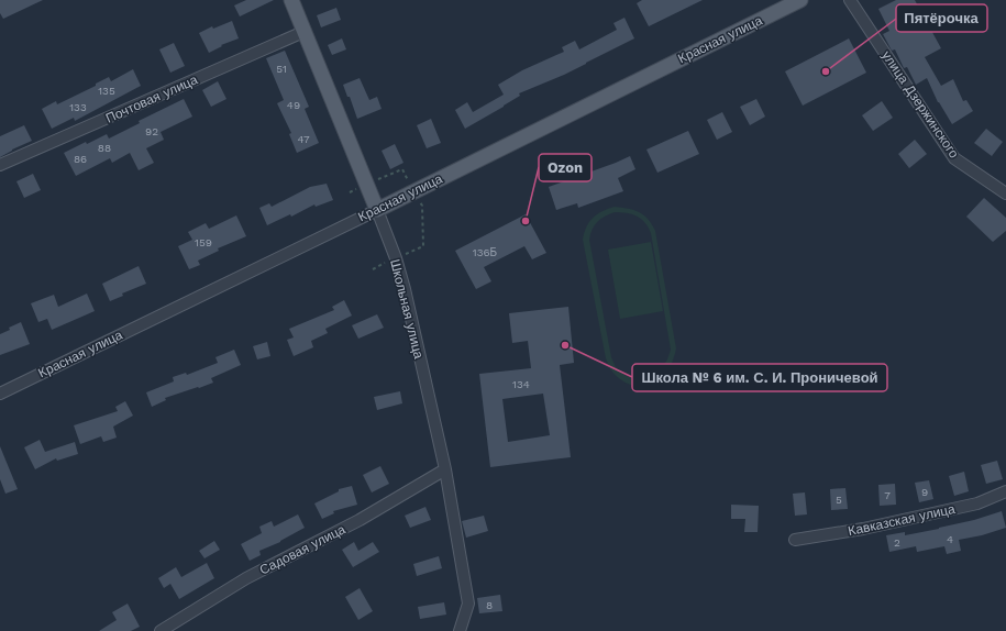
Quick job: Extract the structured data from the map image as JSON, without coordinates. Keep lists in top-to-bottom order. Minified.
{"streets":{"main road":["Красная улица","Школьная улица"],"street":["Почтовая улица","улица Дзержинского","Кавказская улица","Садовая улица"]},"crossings":[["Красная улица","Школьная улица"],["Почтовая улица","Школьная улица"],["Школьная улица","Садовая улица"]],"places":["Пятёрочка","Ozon","Школа № 6 им. С. И. Проничевой"],"house_numbers":["51","135","49","133","92","47","88","86","159","136Б","134","9","7","5","4","2","8"]}
